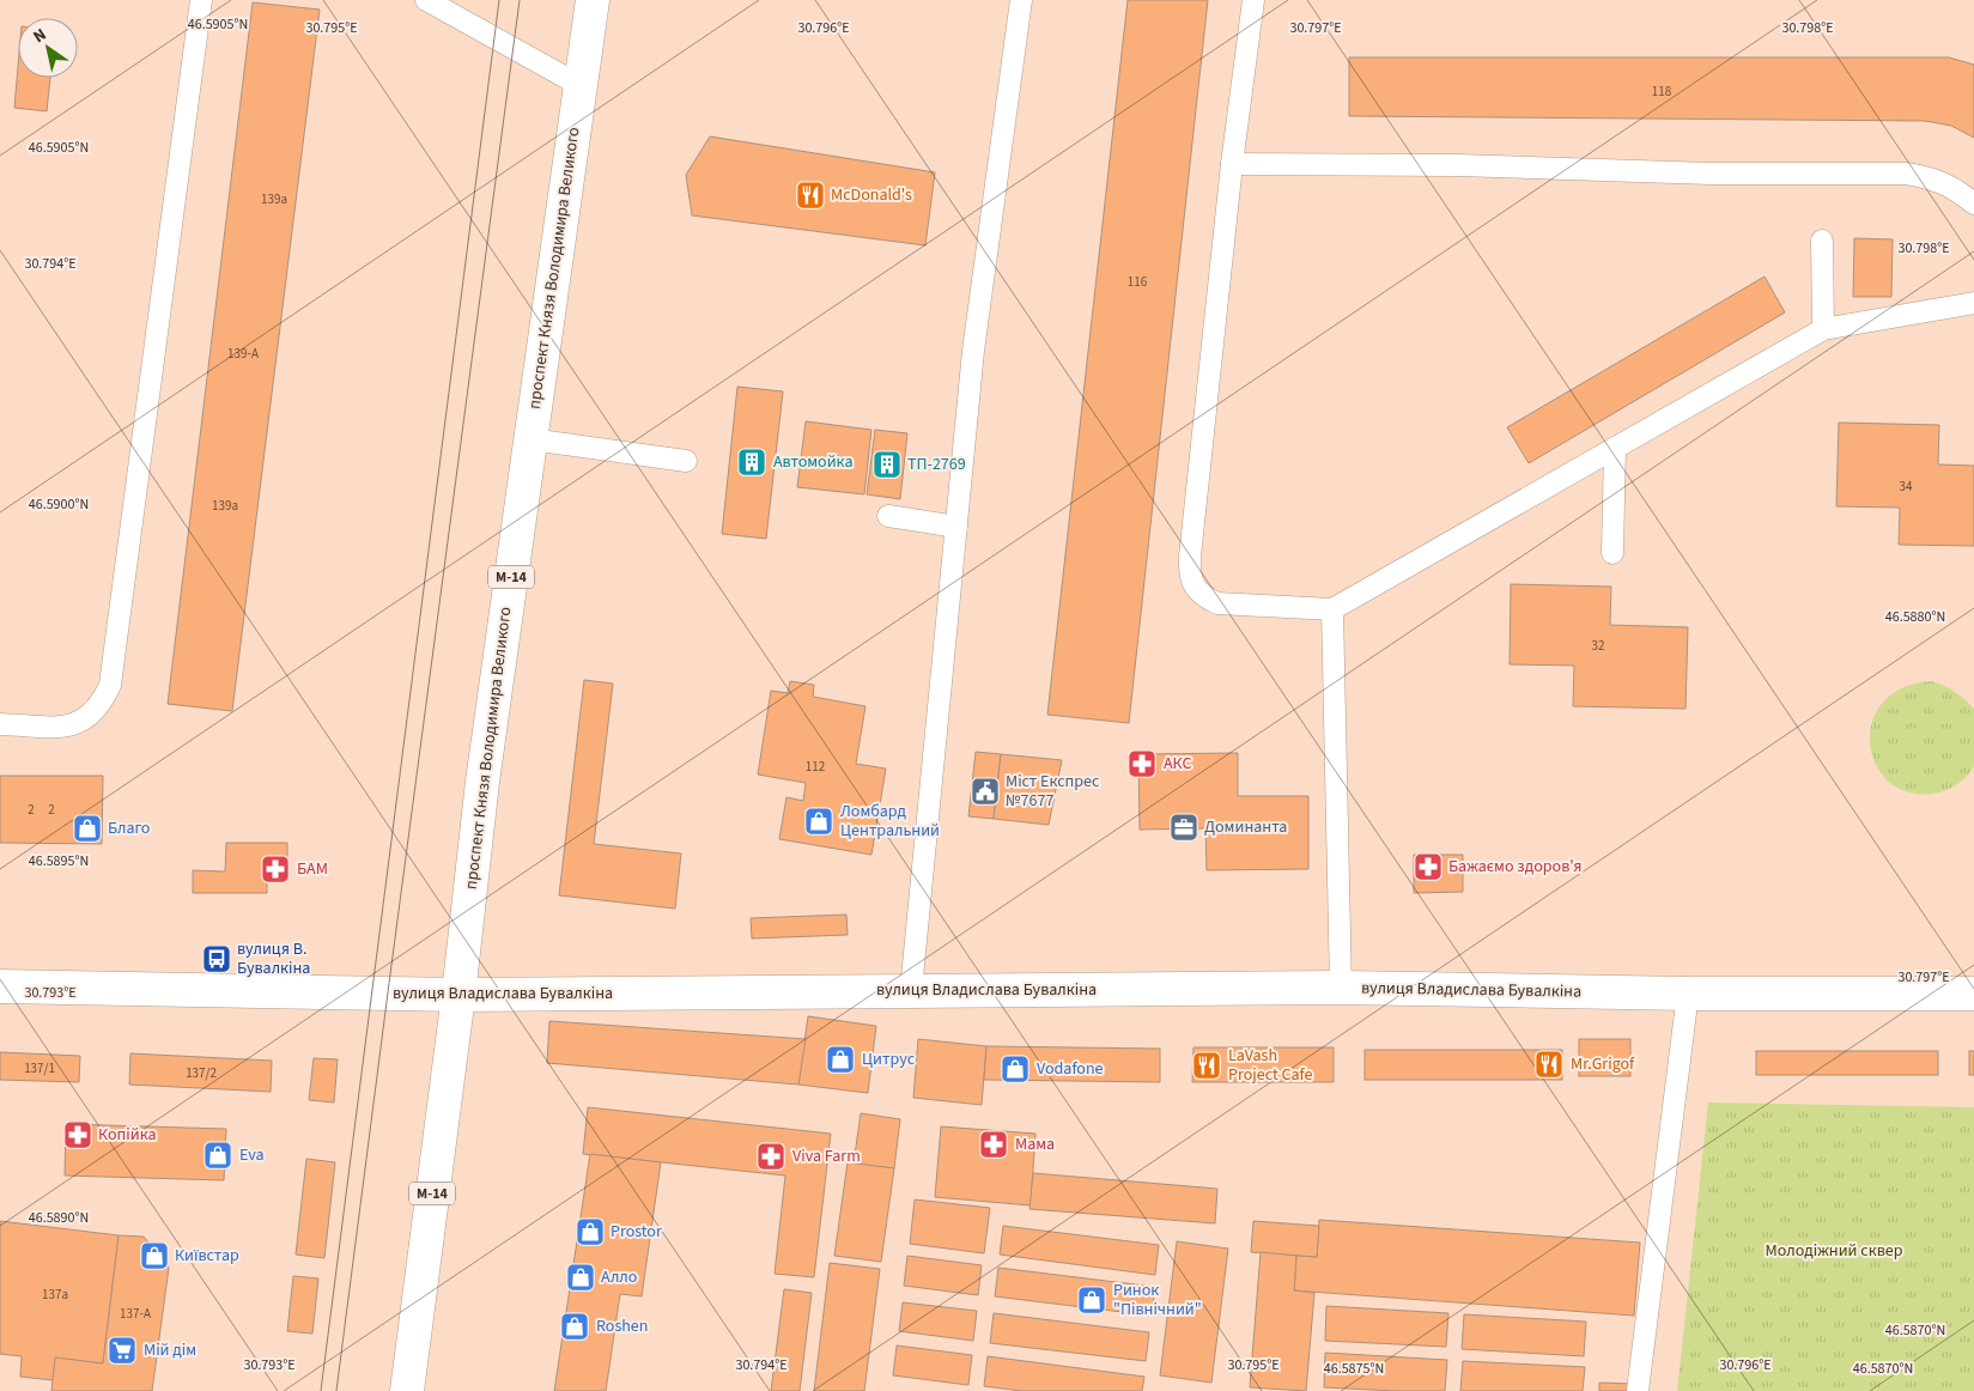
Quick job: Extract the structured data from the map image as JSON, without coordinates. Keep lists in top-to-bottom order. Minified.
{"streets":{"main road":["проспект Князя Володимира Великого","М-14","вулиця Владислава Бувалкіна"]},"crossings":[["проспект Князя Володимира Великого","вулиця Владислава Бувалкіна"]],"parks":["Молодіжний сквер"],"places":{"restaurant":["McDonald's","Mr.Grigof","LaVash Project Cafe"],"building":["Автомойка","ТП-2769"],"pharmacy":["АКС","Бажаємо здоров'я","БАМ","Копійка","Мама","Viva Farm"],"public building":["Міст Експрес №7677"],"shop":["Ломбард Центральний","Благо","Цитрус","Vodafone","Eva","Prostor","Київстар","Алло","Ринок \"Північний\"","Roshen"],"office":["Доминанта"],"bus stop":["вулиця В. Бувалкіна"],"supermarket":["Мій дім"]},"house_numbers":["118","139а","116","139-А","34","139а","32","112","2","2","137/1","137/2","137а","137-А"],"north":"top left","coordinates":["46.5905°N","30.798°E","30.795°E","30.796°E","30.797°E","30.794°E","46.5900°N","46.5880°N","46.5895°N","30.793°E","46.5890°N","46.5870°N","46.5875°N"]}
